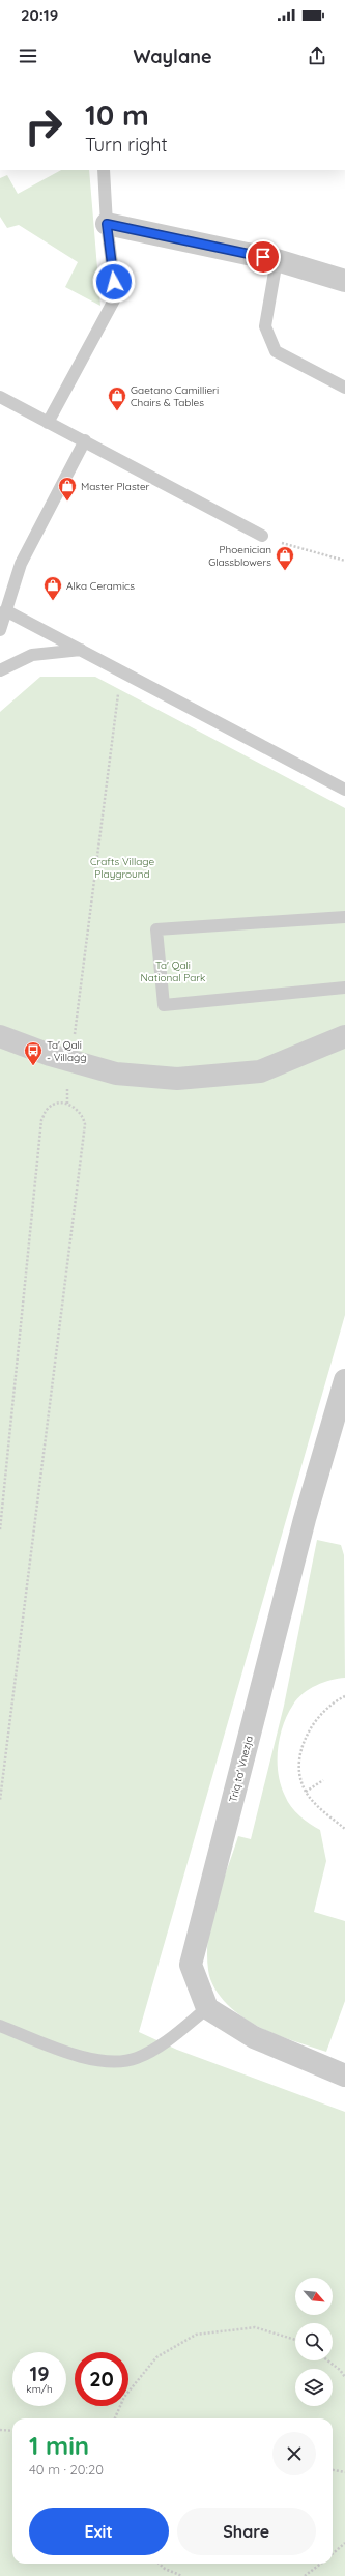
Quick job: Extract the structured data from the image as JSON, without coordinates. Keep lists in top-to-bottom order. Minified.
{"streets":{"street":["Triq ta' Vnezja"]},"parks":["Crafts Village Playground","Ta' Qali National Park"],"places":{"shop":["Gaetano Camillieri Chairs & Tables","Master Plaster","Phoenician Glassblowers","Alka Ceramics"],"bus stop":["Ta' Qali - Villaġġ"]},"north":"bottom right","page":{"status":"20:19","header":"Waylane","turn":["10 m","Turn right"],"speed":"19 km/h","limit":"20","heading":["1 min","40 m · 20:20"],"buttons":["Exit","Share"]}}
